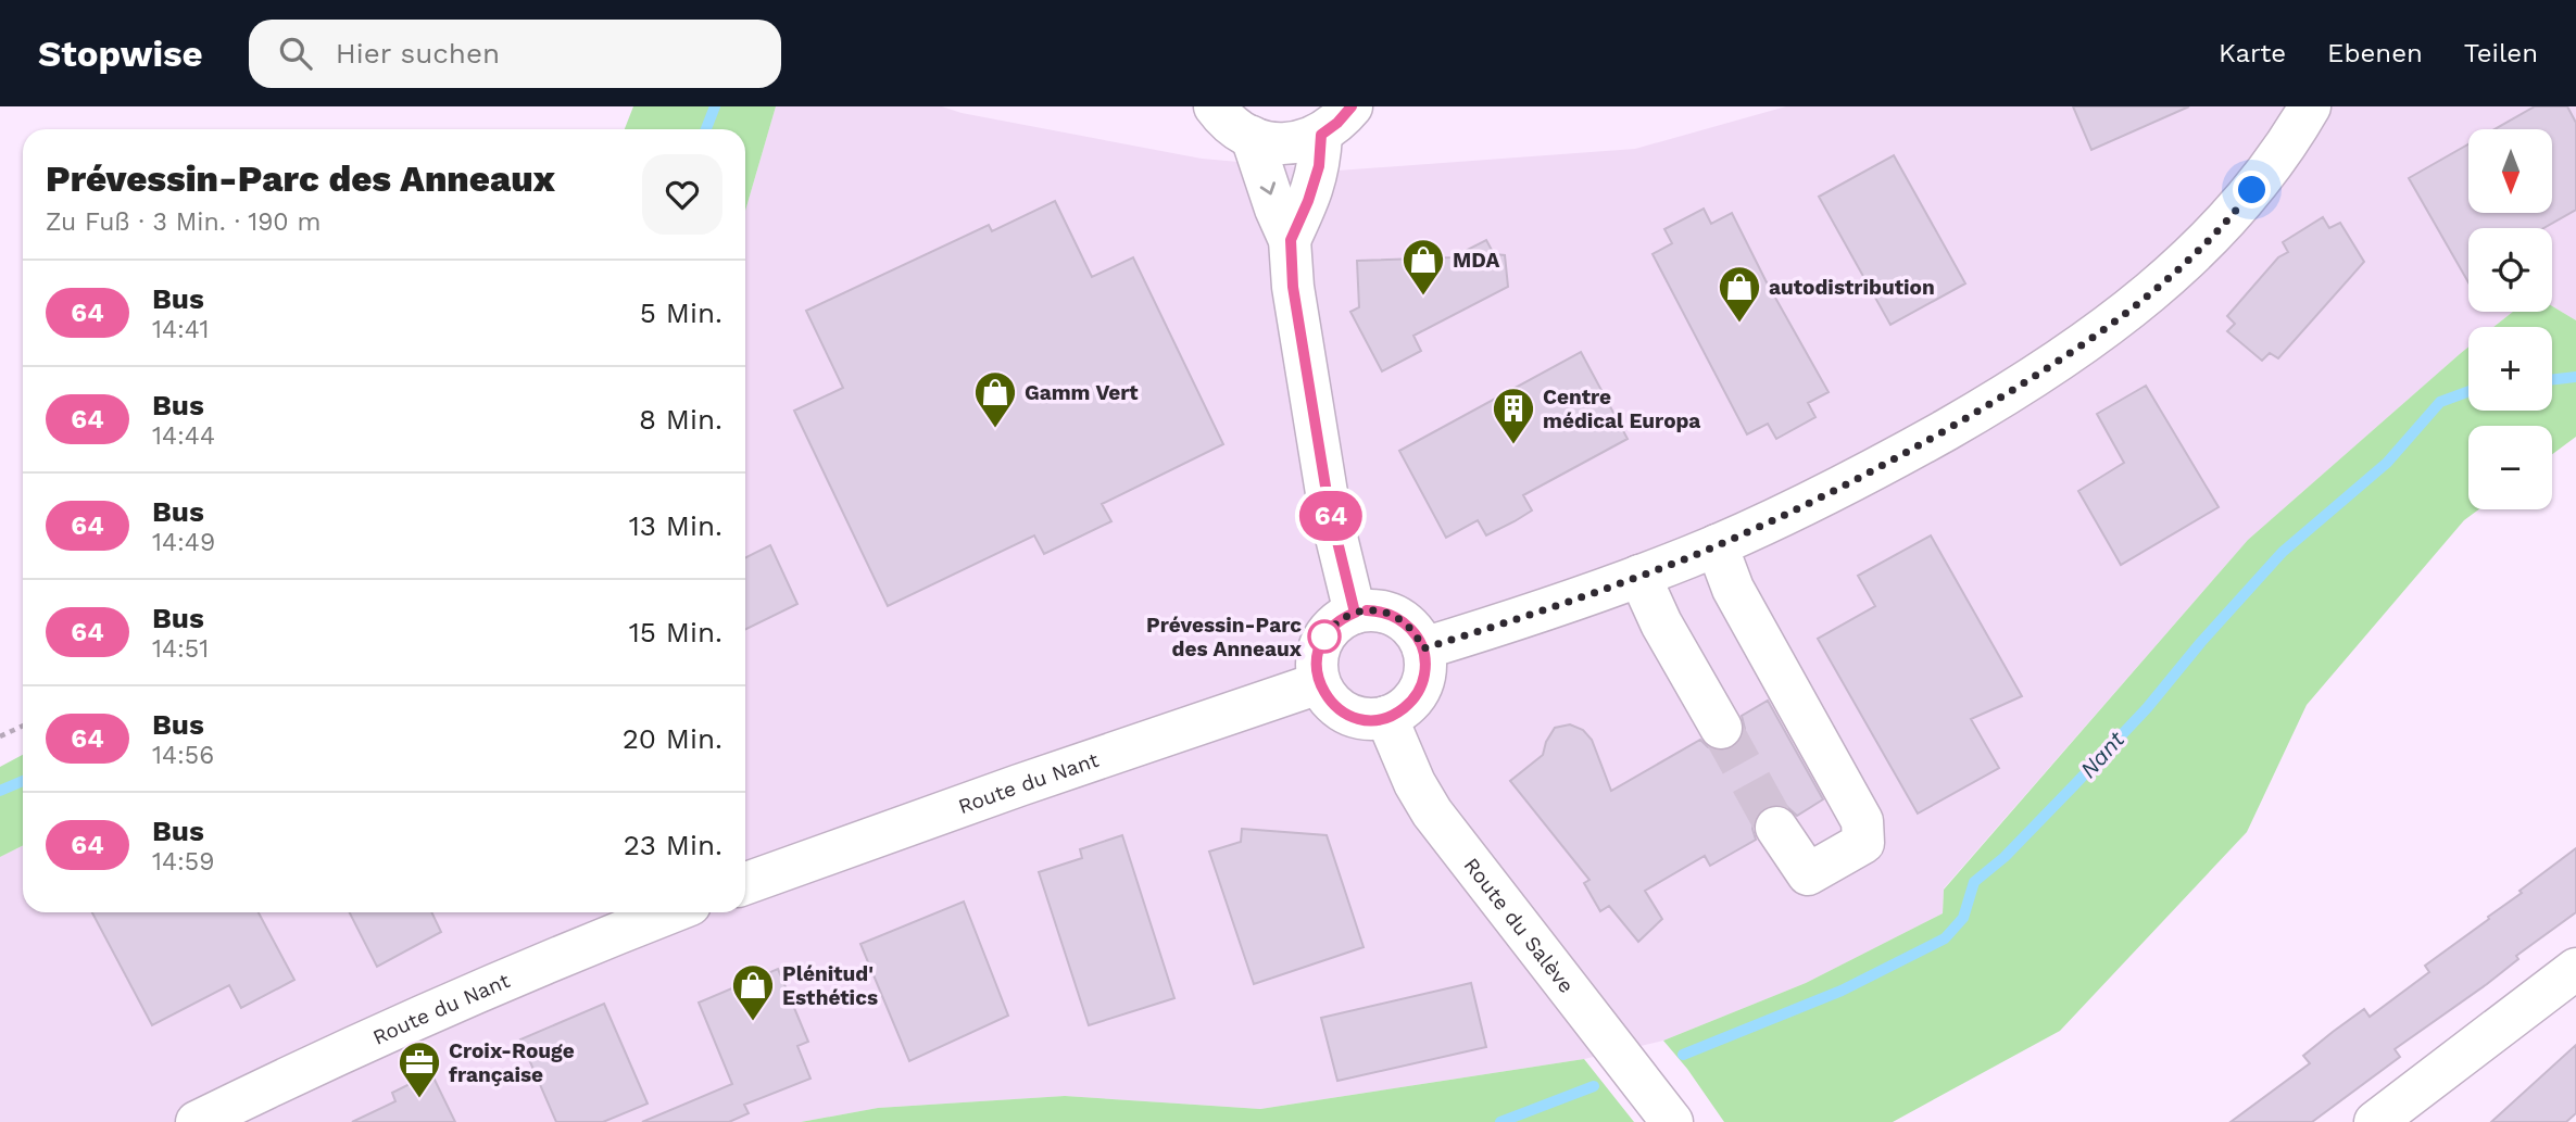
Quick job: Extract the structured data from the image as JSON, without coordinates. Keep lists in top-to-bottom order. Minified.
{"streets":{"street":["Route du Nant","Route du Salève"]},"crossings":[["Route du Nant","Route du Salève"]],"water":["Nant"],"places":{"shop":["MDA","autodistribution","Gamm Vert","Plénitud' Esthétics"],"building":["Centre médical Europa"],"other":["Prévessin-Parc des Anneaux"],"office":["Croix-Rouge française"]},"lines":["bus line 64"],"north":"bottom","page":{"header":"Stopwise","search":"Hier suchen","nav":["Karte","Ebenen","Teilen"],"on_map":"64","map_buttons":["+","−"],"heading":["Prévessin-Parc des Anneaux","Zu Fuß · 3 Min. · 190 m"],"list":[{"mark":"64","name":"Bus","note":"14:41","value":"5 Min."},{"mark":"64","name":"Bus","note":"14:44","value":"8 Min."},{"mark":"64","name":"Bus","note":"14:49","value":"13 Min."},{"mark":"64","name":"Bus","note":"14:51","value":"15 Min."},{"mark":"64","name":"Bus","note":"14:56","value":"20 Min."},{"mark":"64","name":"Bus","note":"14:59","value":"23 Min."}]}}
